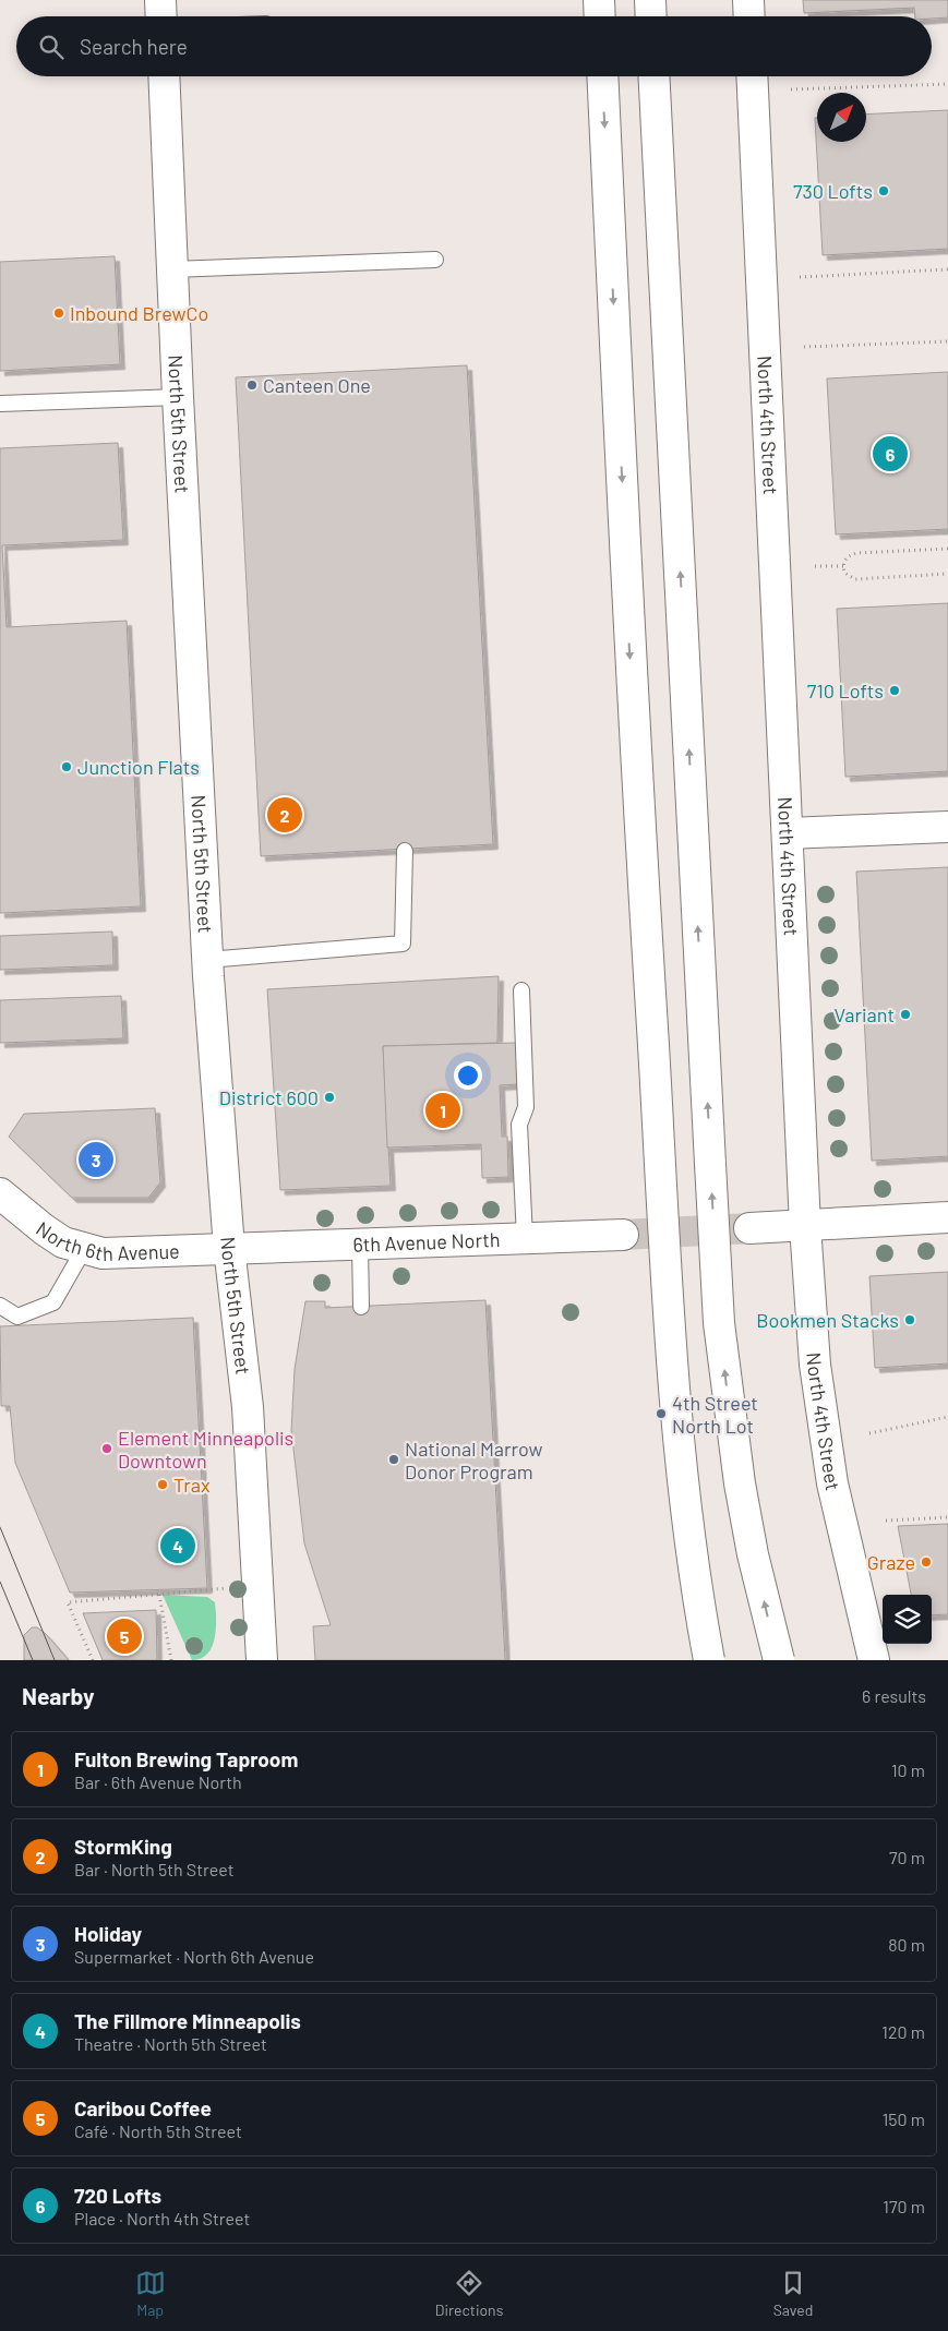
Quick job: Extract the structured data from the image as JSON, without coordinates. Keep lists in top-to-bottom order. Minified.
{"streets":{"main road":["North 5th Street","North 4th Street","North 6th Avenue","6th Avenue North"]},"crossings":[["North 5th Street","North 6th Avenue"],["North 5th Street","6th Avenue North"],["North 6th Avenue","6th Avenue North"]],"places":["730 Lofts","Inbound BrewCo","Canteen One","710 Lofts","Junction Flats","Variant","District 600","Bookmen Stacks","4th Street North Lot","Element Minneapolis Downtown","National Marrow Donor Program","Trax","Graze"],"north":"top right","page":{"search":"Search here","pins":["6","2","1","3","4","5"],"heading":["Nearby","6 results"],"list":[{"mark":"1","name":"Fulton Brewing Taproom","note":"Bar · 6th Avenue North","value":"10 m"},{"mark":"2","name":"StormKing","note":"Bar · North 5th Street","value":"70 m"},{"mark":"3","name":"Holiday","note":"Supermarket · North 6th Avenue","value":"80 m"},{"mark":"4","name":"The Fillmore Minneapolis","note":"Theatre · North 5th Street","value":"120 m"},{"mark":"5","name":"Caribou Coffee","note":"Café · North 5th Street","value":"150 m"},{"mark":"6","name":"720 Lofts","note":"Place · North 4th Street","value":"170 m"}],"nav":["Map","Directions","Saved"]}}
